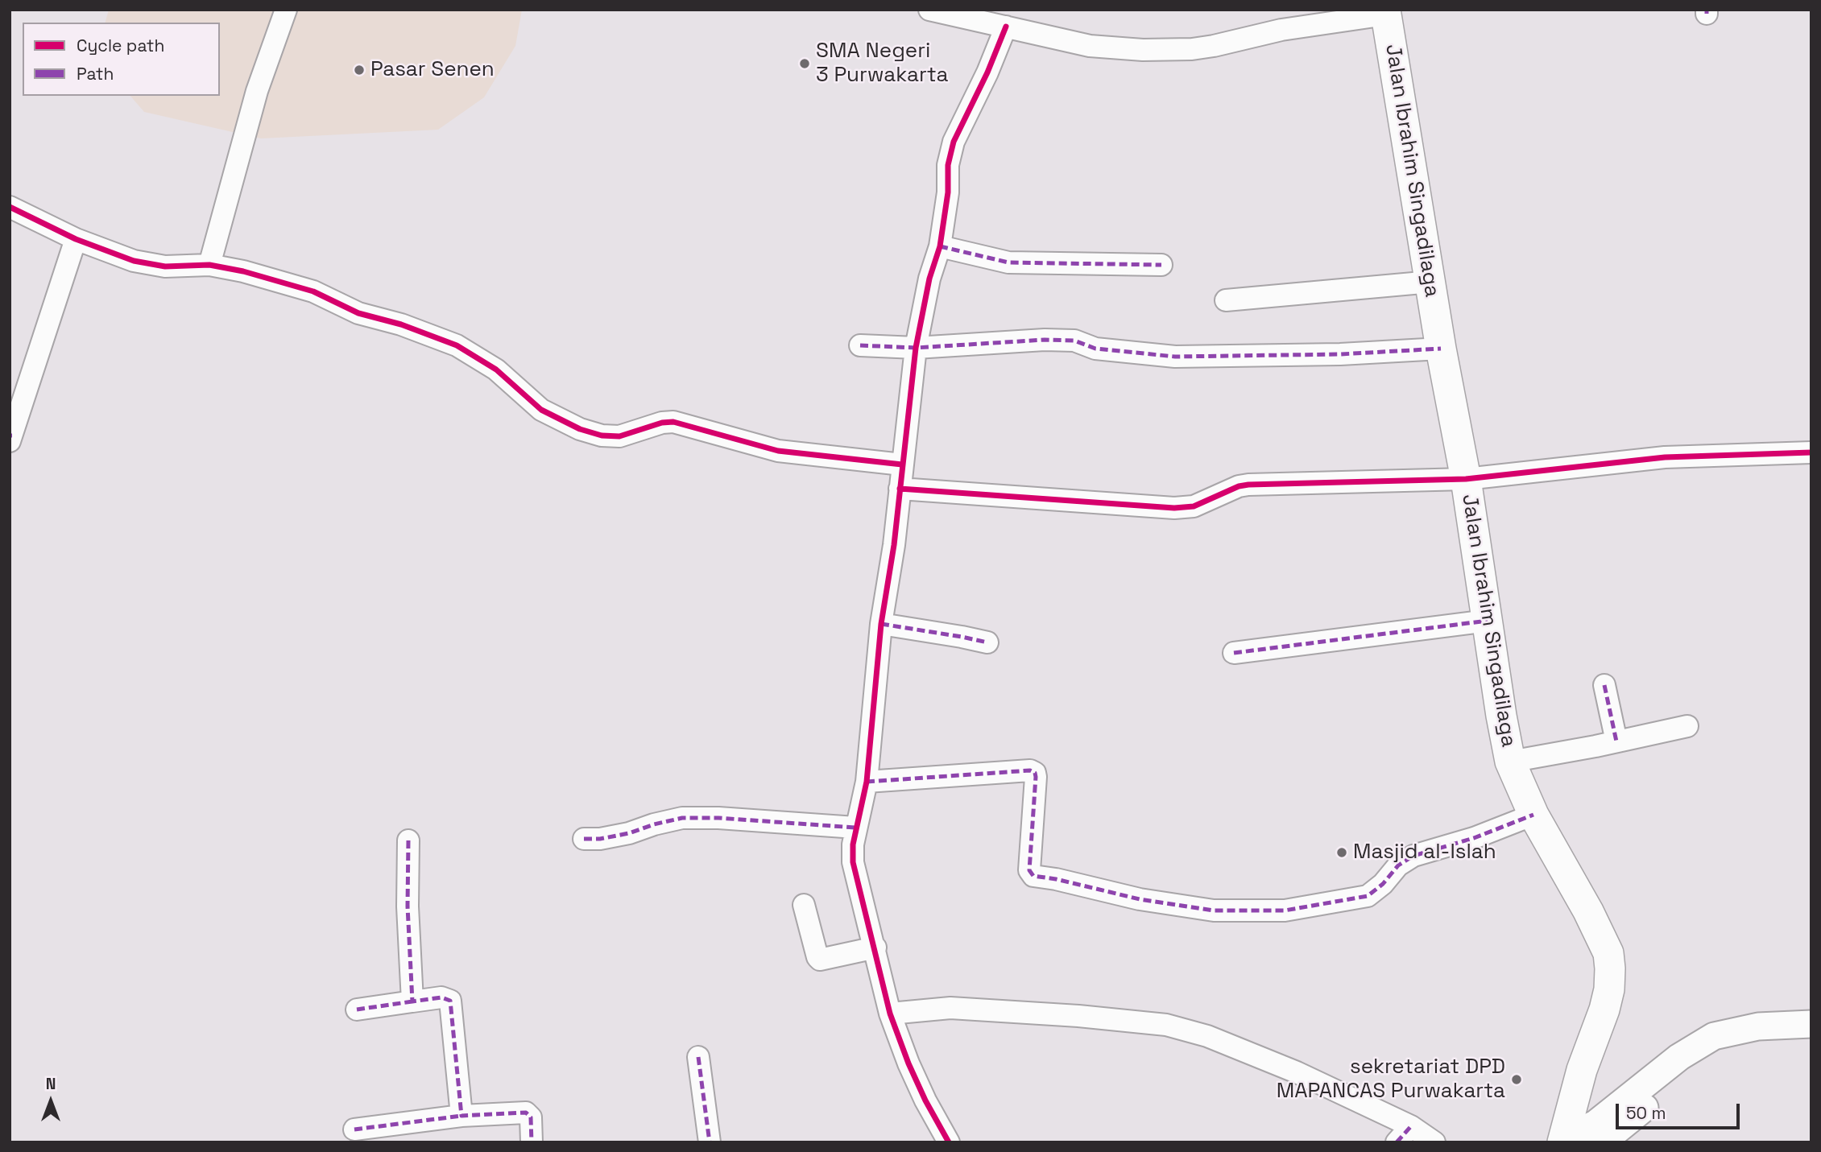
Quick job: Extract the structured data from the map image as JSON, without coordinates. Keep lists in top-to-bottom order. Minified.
{"streets":{"highway":["Jalan Ibrahim Singadilaga"]},"places":["SMA Negeri 3 Purwakarta","Pasar Senen","Masjid al-Islah","sekretariat DPD MAPANCAS Purwakarta"],"legend":["Cycle path","Path"],"scale_bar":"50 m","north":"top"}
